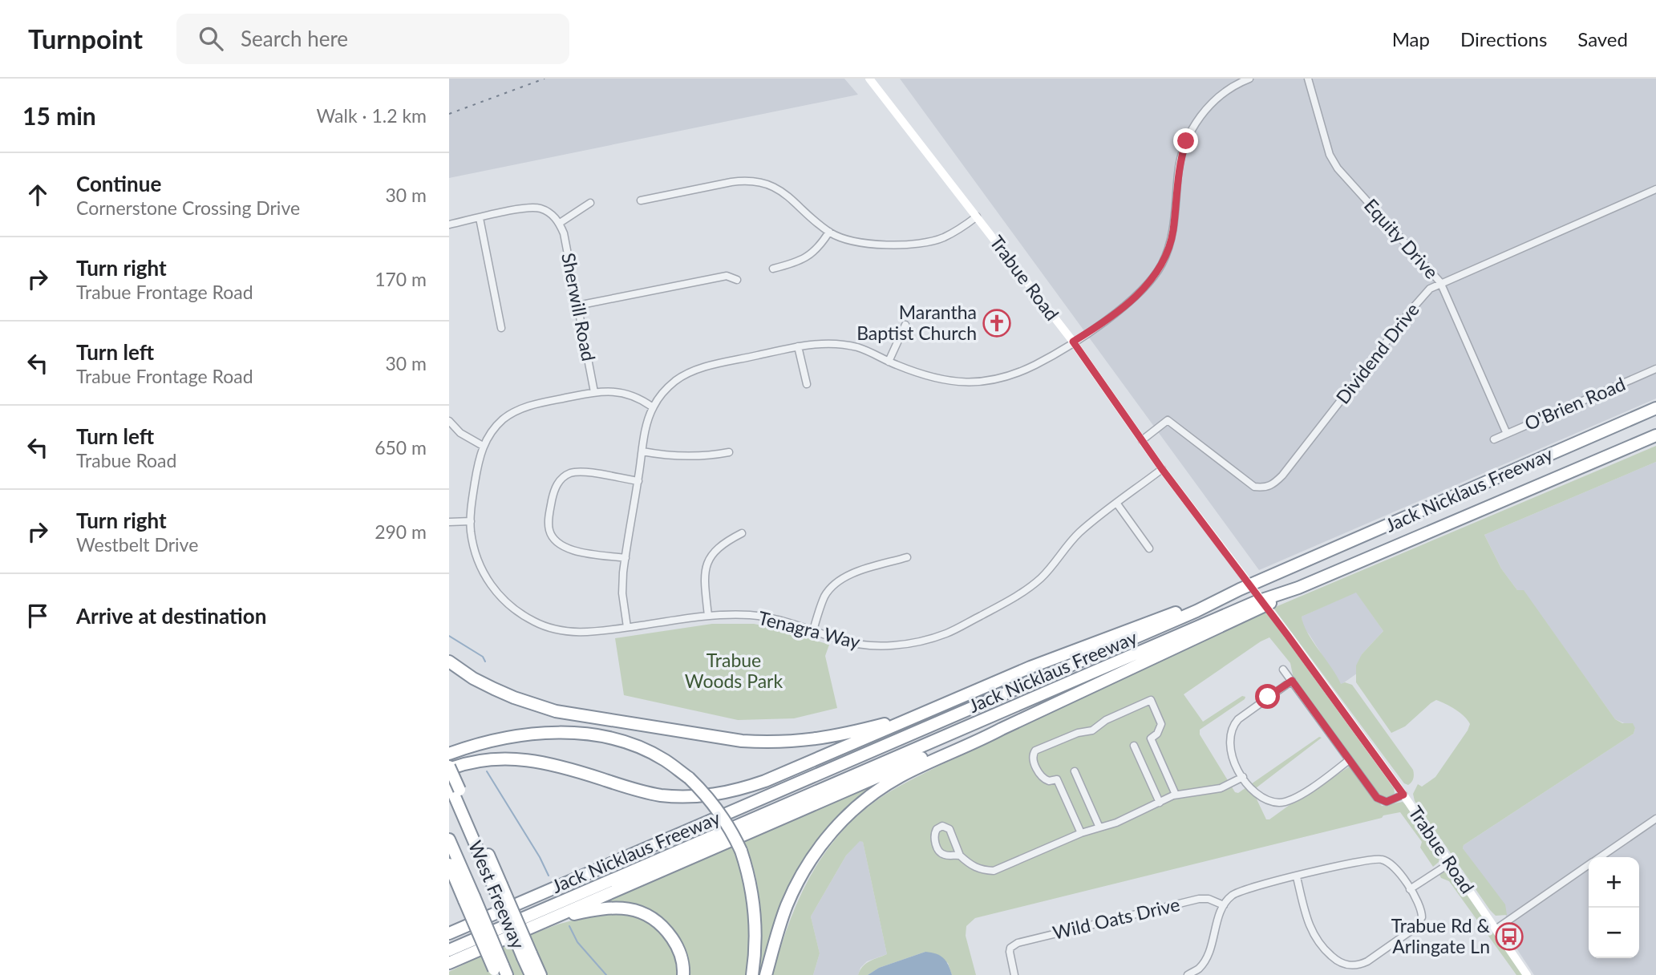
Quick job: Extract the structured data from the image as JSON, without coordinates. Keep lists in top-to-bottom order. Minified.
{"streets":{"highway":["Jack Nicklaus Freeway","West Freeway"],"main road":["Trabue Road"],"street":["Equity Drive","Sherwill Road","Dividend Drive","O'Brien Road","Tenagra Way","Wild Oats Drive"]},"crossings":[["Equity Drive","Dividend Drive"],["Equity Drive","O'Brien Road"],["Trabue Road","Dividend Drive"],["Trabue Road","Tenagra Way"]],"parks":["Trabue Woods Park"],"places":{"church":["Marantha Baptist Church"],"bus stop":["Trabue Rd & Arlingate Ln"]},"page":{"header":"Turnpoint","search":"Search here","nav":["Map","Directions","Saved"],"heading":["15 min","Walk · 1.2 km"],"list":[["Continue","Cornerstone Crossing Drive","30 m"],["Turn right","Trabue Frontage Road","170 m"],["Turn left","Trabue Frontage Road","30 m"],["Turn left","Trabue Road","650 m"],["Turn right","Westbelt Drive","290 m"],"Arrive at destination"],"map_buttons":["+","−"]}}
